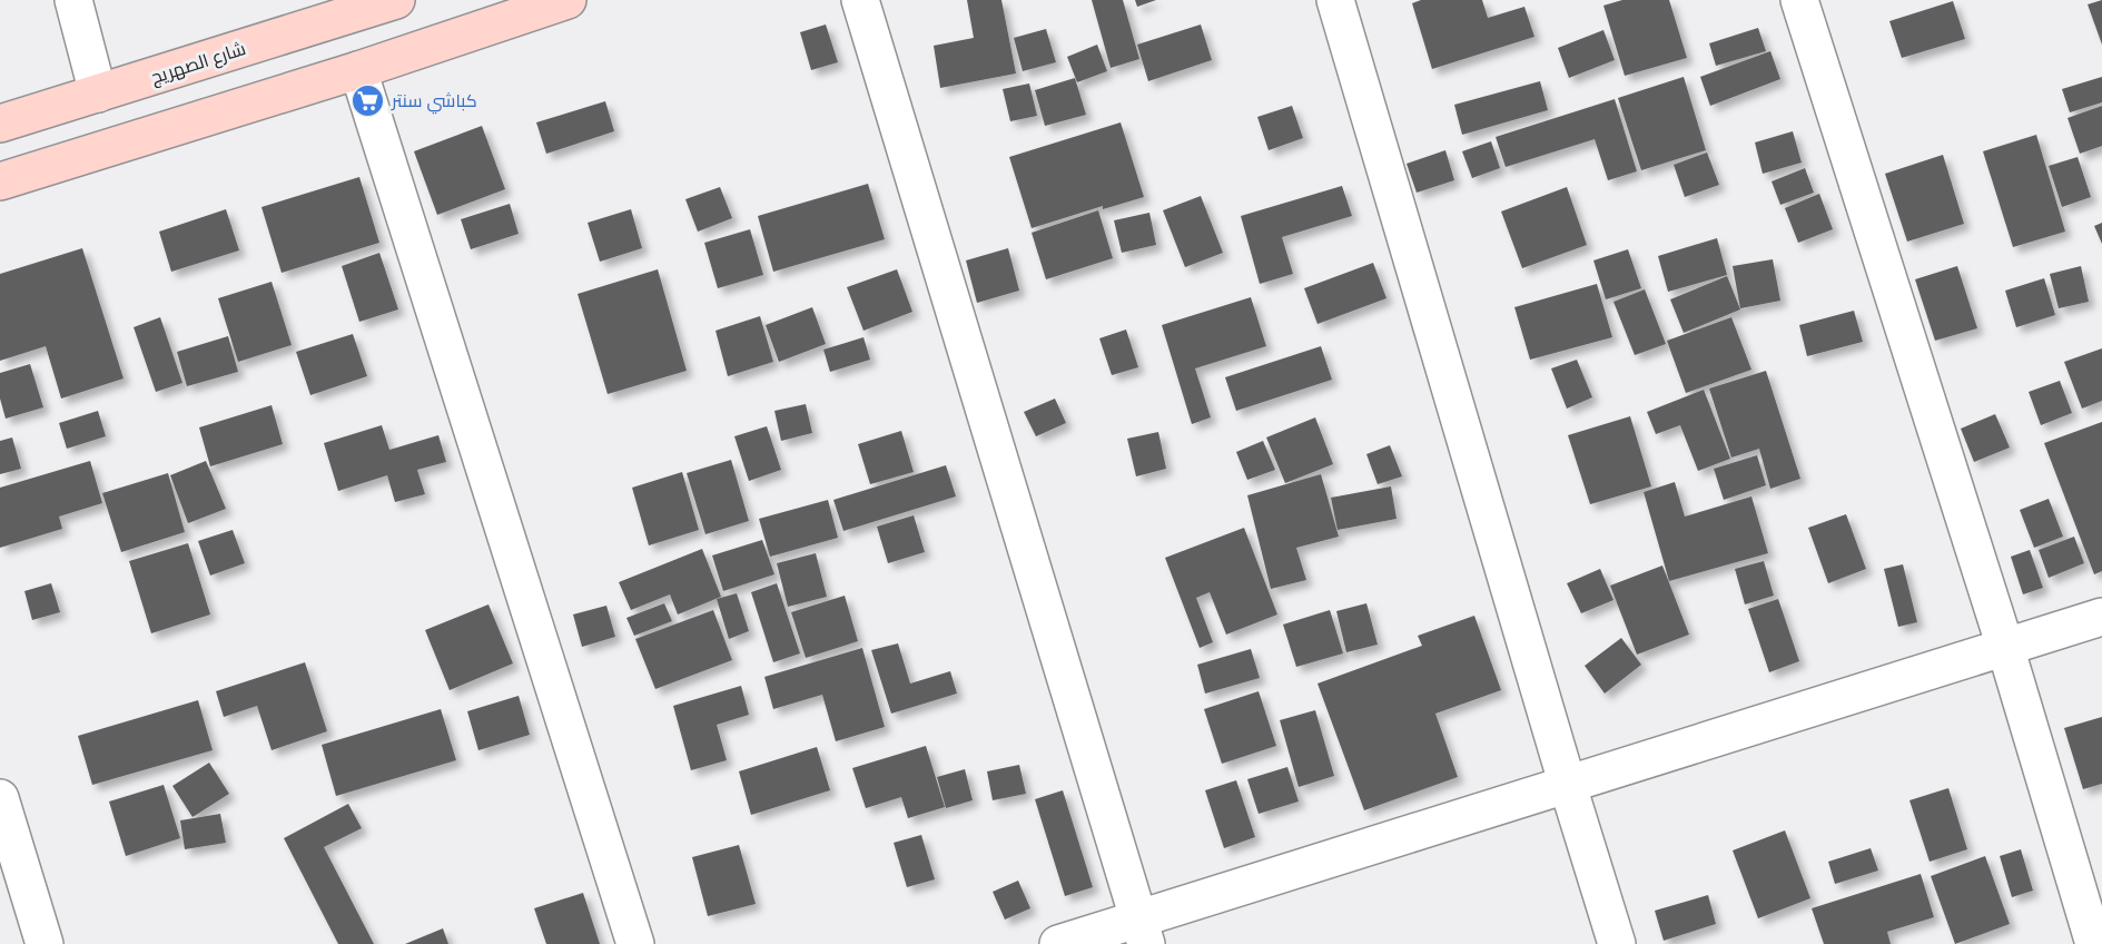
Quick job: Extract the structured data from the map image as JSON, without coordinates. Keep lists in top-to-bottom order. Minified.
{"streets":{"main road":["شارع الصهريج"]},"places":{"supermarket":["كباشي سنتر"]}}
